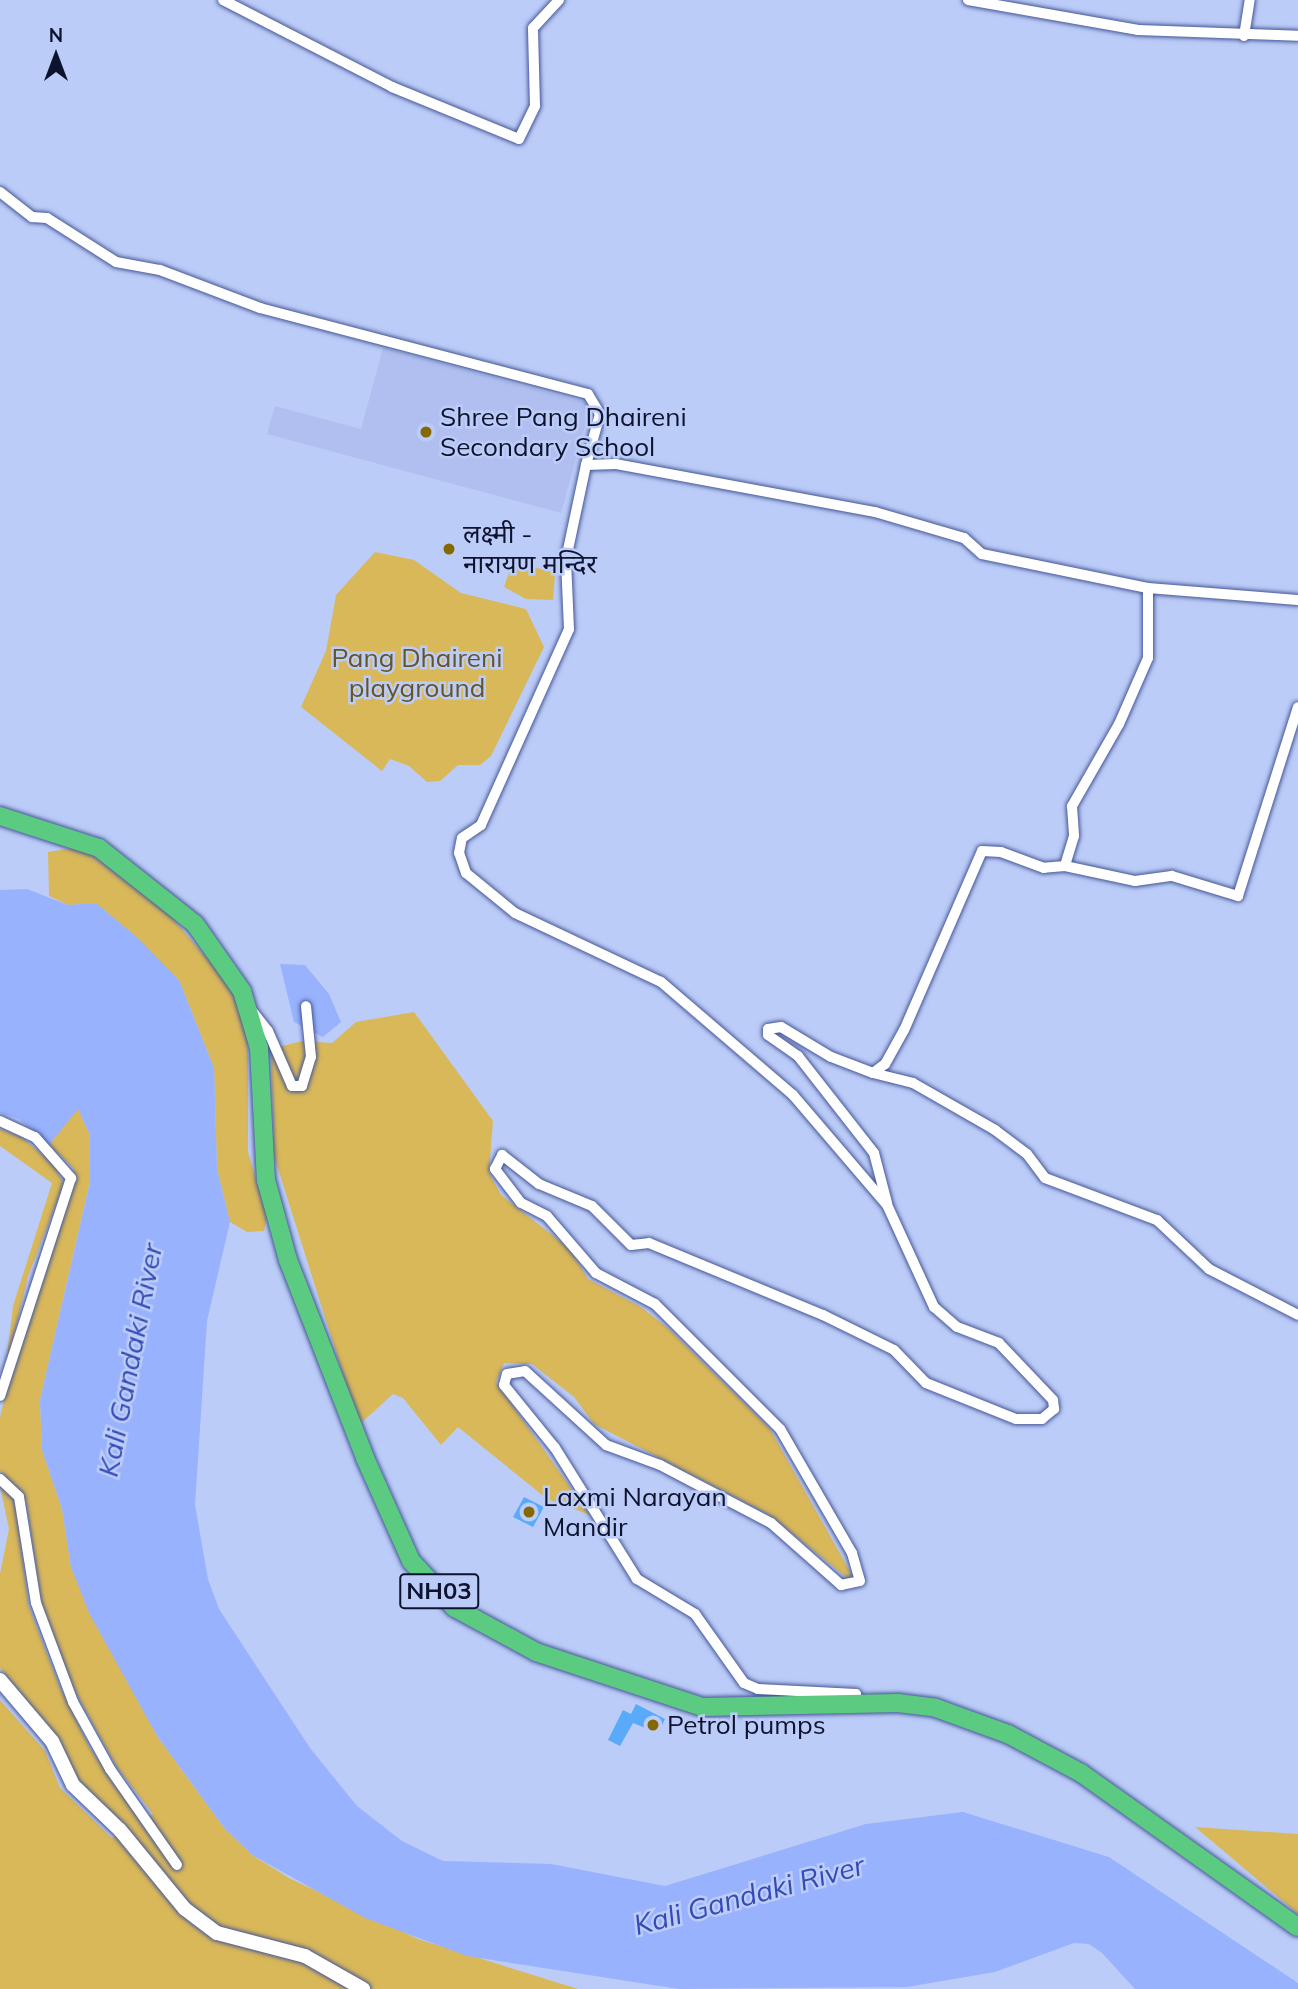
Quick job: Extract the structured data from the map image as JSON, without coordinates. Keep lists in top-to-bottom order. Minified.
{"streets":{"highway":["NH03"]},"water":["Kali Gandaki River"],"parks":["Pang Dhaireni playground"],"places":["Shree Pang Dhaireni Secondary School","लक्ष्मी - नारायण मन्दिर","Laxmi Narayan Mandir","Petrol pumps"],"north":"top"}
